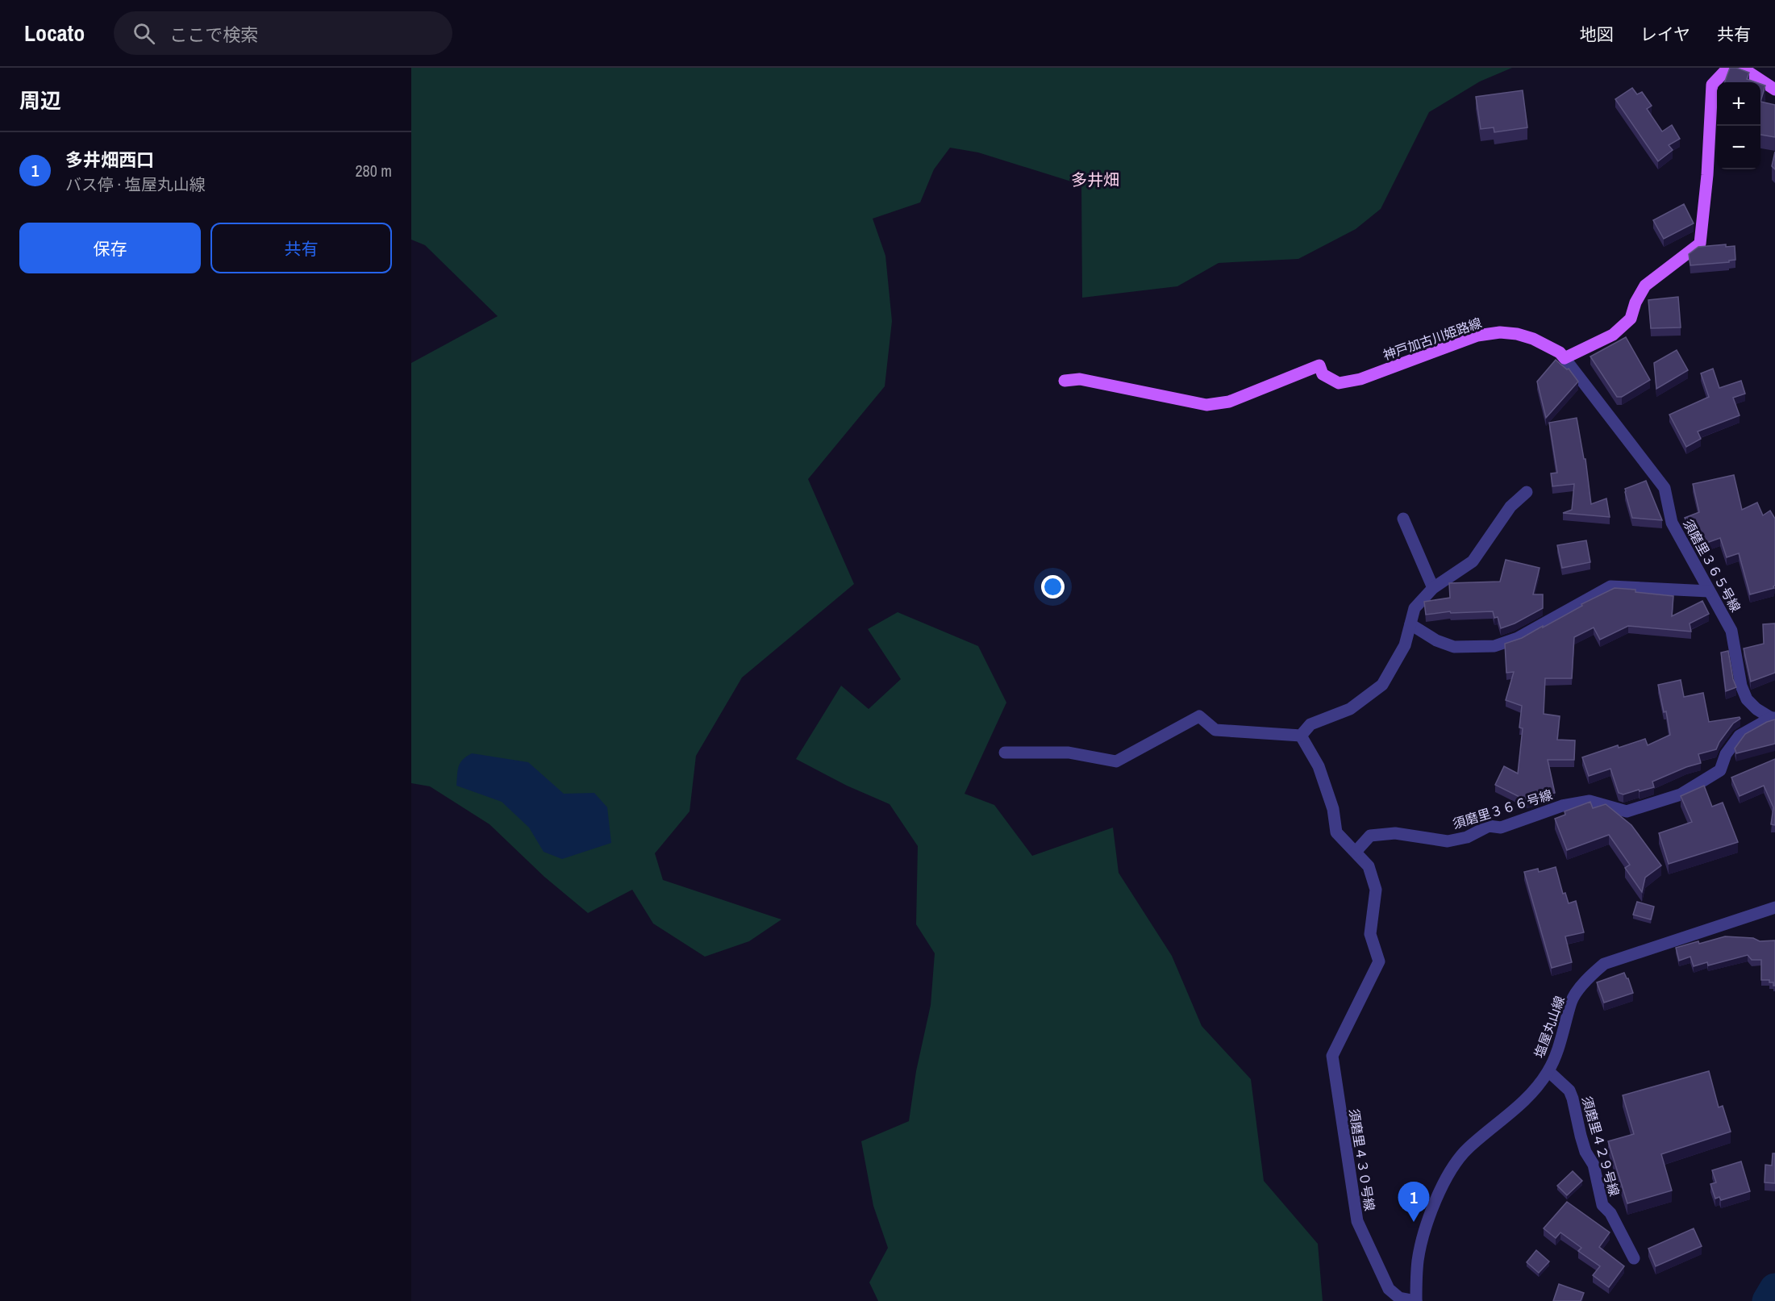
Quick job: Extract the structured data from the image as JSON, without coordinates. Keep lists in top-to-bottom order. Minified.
{"streets":{"main road":["神戸加古川姫路線"],"street":["須磨里３６５号線","須磨里３６６号線","塩屋丸山線","須磨里４２９号線","須磨里４３０号線"]},"crossings":[["神戸加古川姫路線","須磨里３６５号線"],["須磨里３６５号線","須磨里３６６号線"],["須磨里３６６号線","須磨里４３０号線"],["塩屋丸山線","須磨里４２９号線"],["塩屋丸山線","須磨里４３０号線"]],"districts":["多井畑"],"page":{"header":"Locato","search":"ここで検索","nav":["地図","レイヤ","共有"],"heading":"周辺","map_buttons":["+","−"],"list":[{"mark":"1","name":"多井畑西口","note":"バス停 · 塩屋丸山線","value":"280 m"}],"buttons":["保存","共有"],"pins":"1"}}
